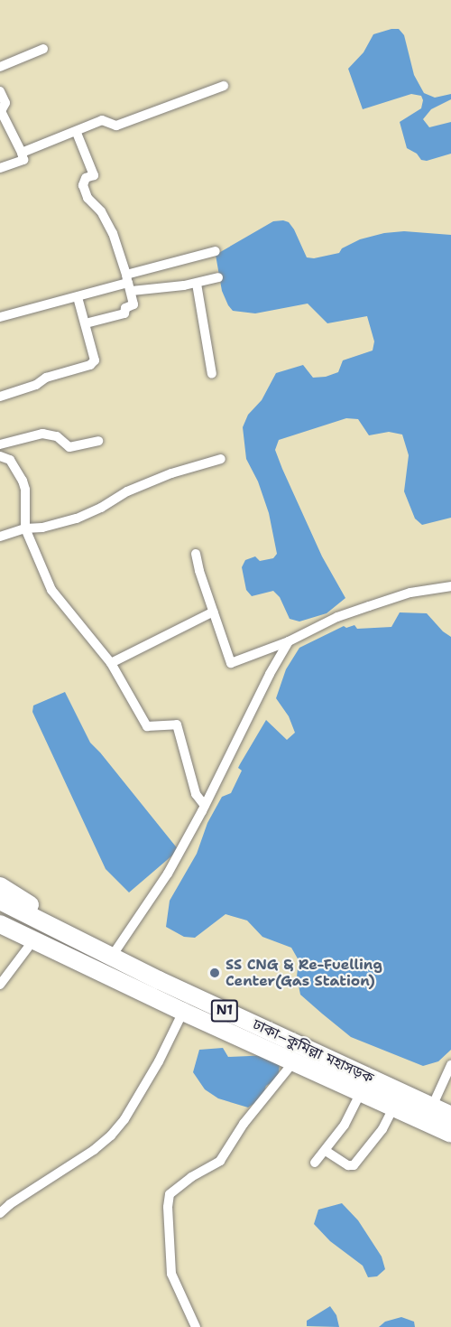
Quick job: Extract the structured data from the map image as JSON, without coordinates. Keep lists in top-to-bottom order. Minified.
{"streets":{"highway":["N1","ঢাকা–কুমিল্লা মহাসড়ক"]},"crossings":[["N1","ঢাকা–কুমিল্লা মহাসড়ক"]],"places":["SS CNG & Re-Fuelling Center(Gas Station)"]}
